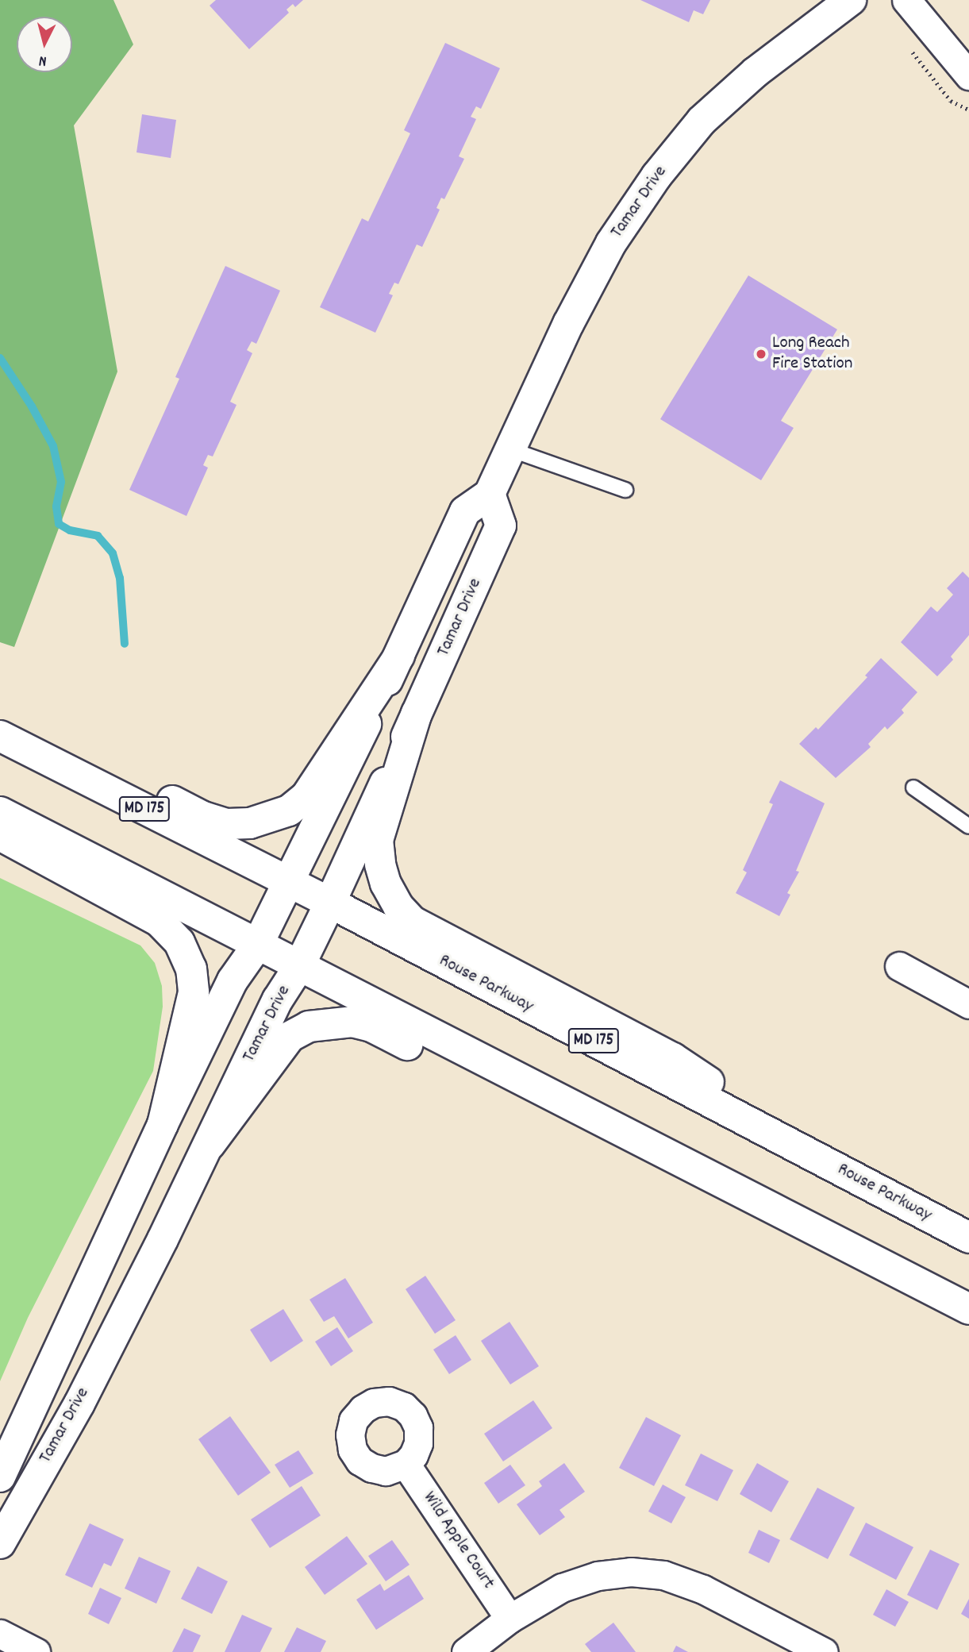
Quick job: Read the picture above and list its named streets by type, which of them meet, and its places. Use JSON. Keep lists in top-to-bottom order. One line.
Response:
{"streets":{"main road":["Tamar Drive","MD 175","Rouse Parkway"],"street":["Wild Apple Court"]},"crossings":[["Tamar Drive","Rouse Parkway"]],"places":["Long Reach Fire Station"],"north":"bottom"}
